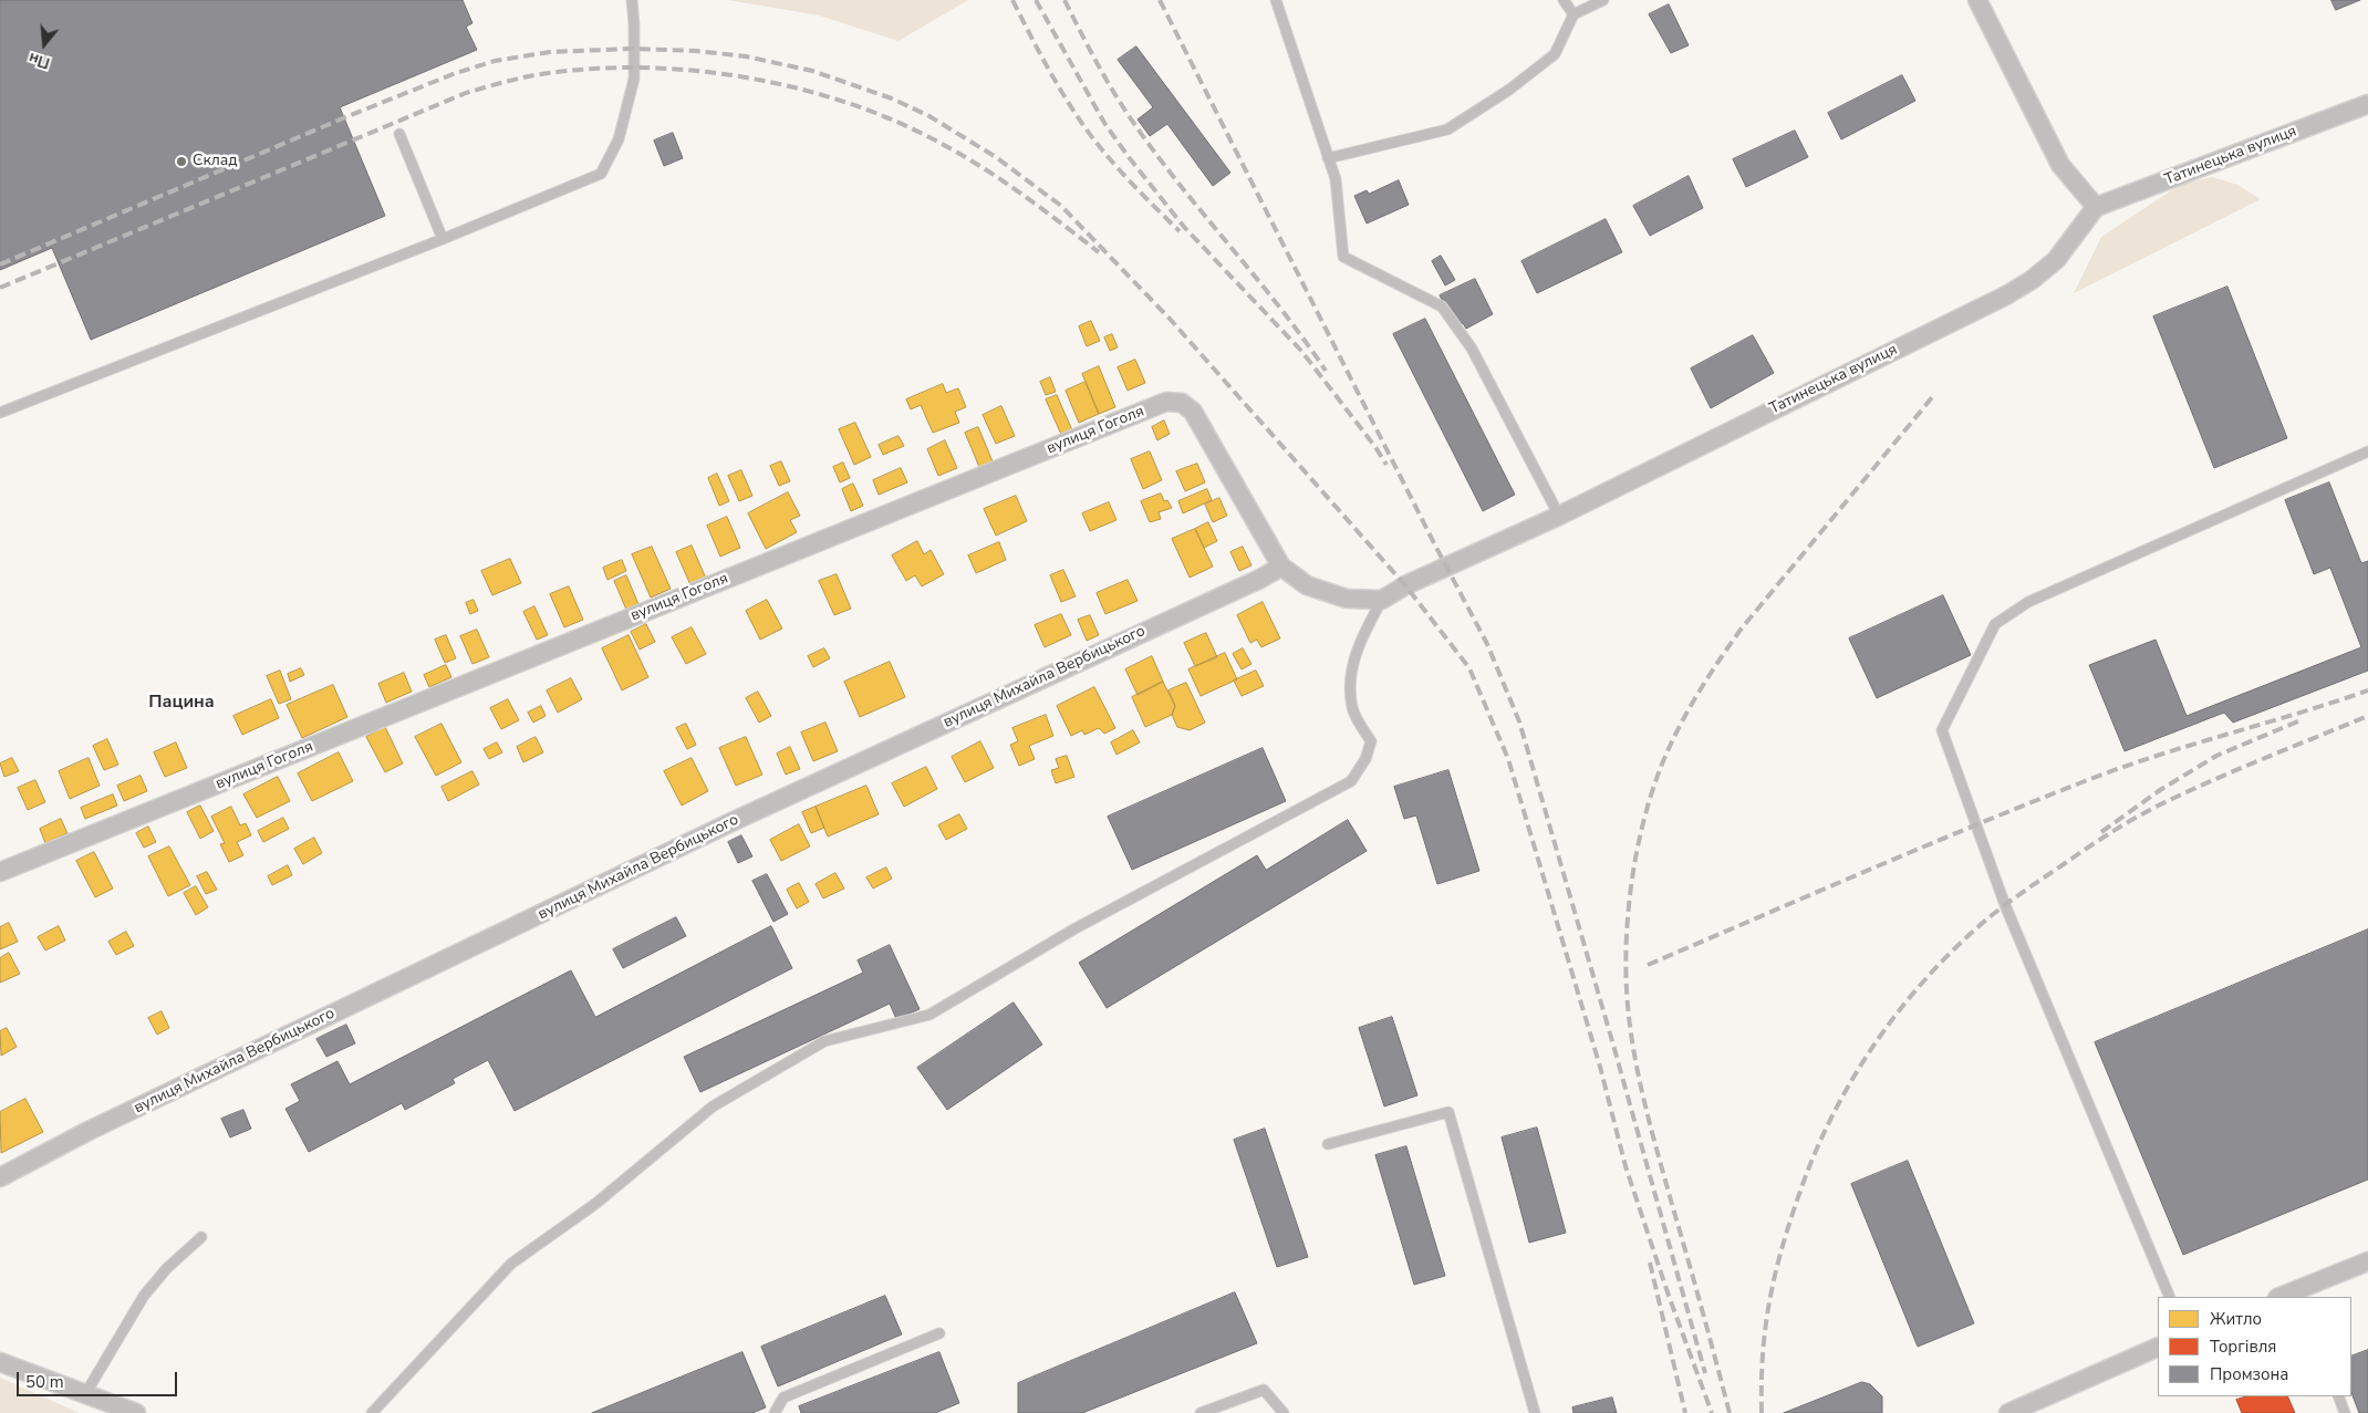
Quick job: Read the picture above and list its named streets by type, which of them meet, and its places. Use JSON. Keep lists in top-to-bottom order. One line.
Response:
{"streets":{"street":["Татинецька вулиця","вулиця Гоголя","вулиця Михайла Вербицького"]},"crossings":[["вулиця Гоголя","вулиця Михайла Вербицького"]],"districts":["Пацина"],"places":["Склад"],"legend":["Житло","Торгівля","Промзона"],"scale_bar":"50 m","north":"bottom"}
